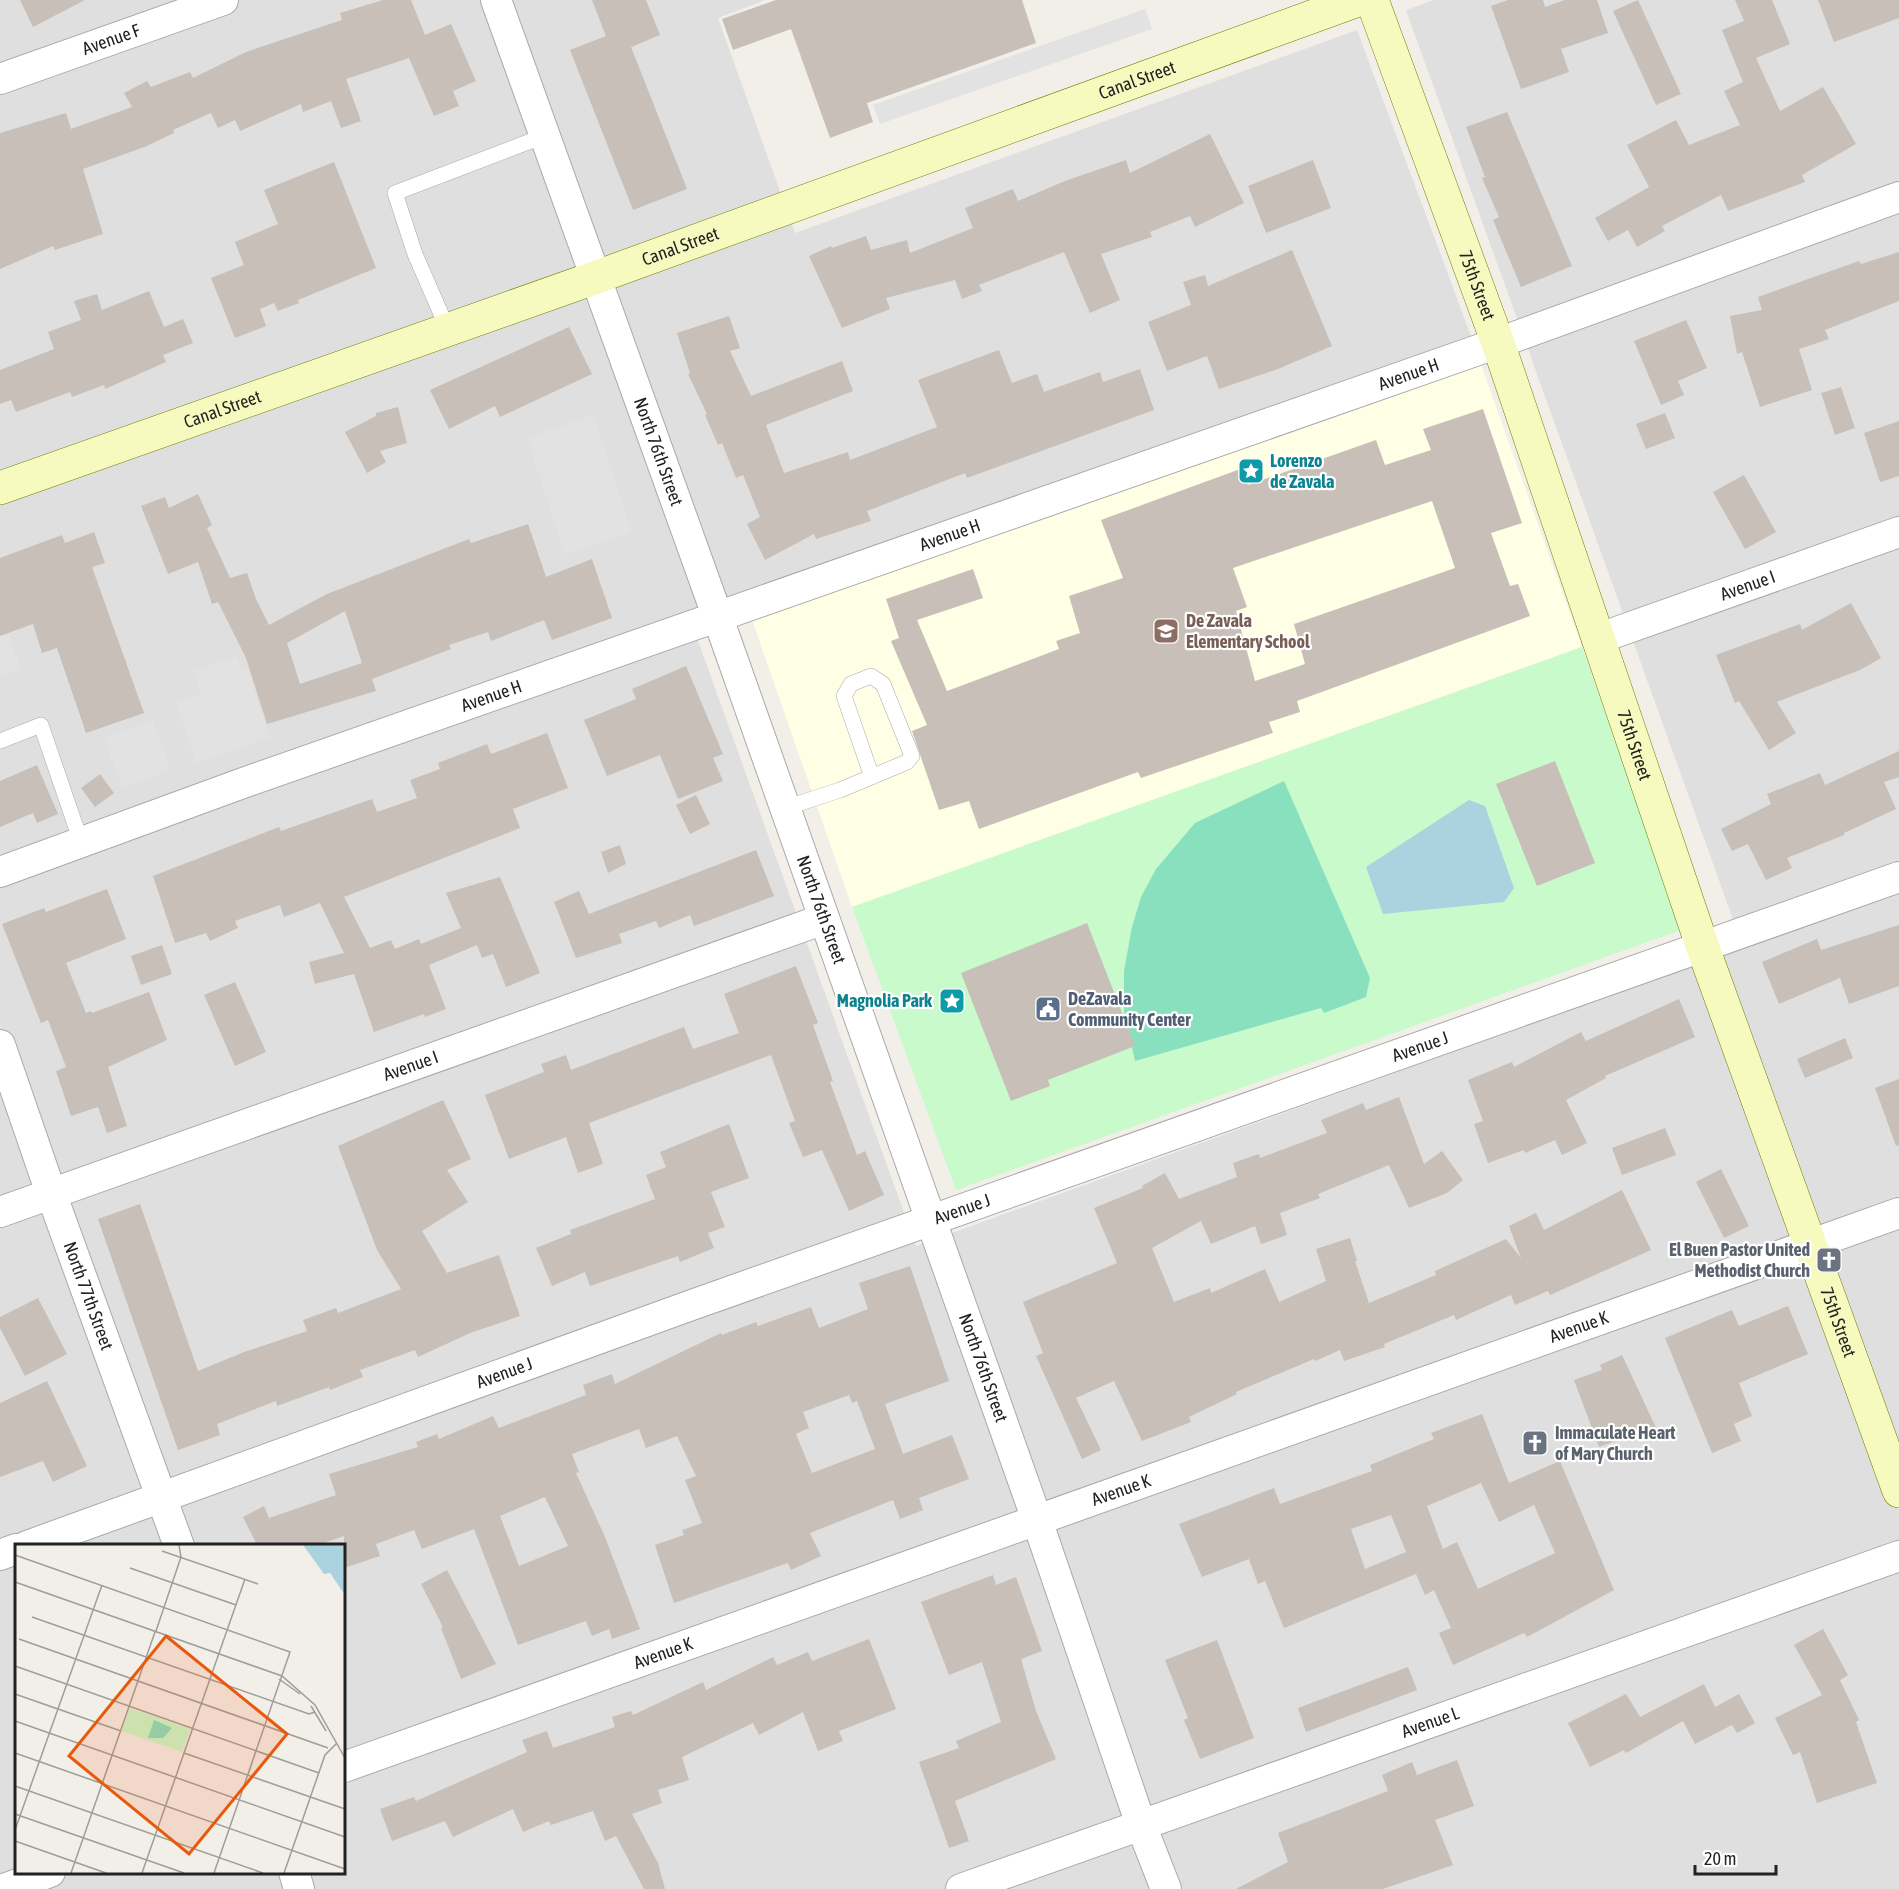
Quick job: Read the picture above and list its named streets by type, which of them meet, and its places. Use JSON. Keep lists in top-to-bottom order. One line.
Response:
{"streets":{"main road":["Canal Street","75th Street"],"street":["Avenue F","Avenue H","North 76th Street","Avenue I","Avenue J","North 77th Street","Avenue K","Avenue L"]},"crossings":[["Canal Street","North 76th Street"],["75th Street","Avenue H"],["75th Street","Avenue I"],["75th Street","Avenue J"],["75th Street","Avenue K"],["Avenue H","North 76th Street"],["North 76th Street","Avenue I"],["North 76th Street","Avenue J"],["North 76th Street","Avenue K"],["North 76th Street","Avenue L"],["Avenue I","North 77th Street"],["Avenue J","North 77th Street"]],"places":{"place":["Lorenzo de Zavala","Magnolia Park"],"school or university":["De Zavala Elementary School"],"public building":["DeZavala Community Center"],"church":["El Buen Pastor United Methodist Church","Immaculate Heart of Mary Church"]},"scale_bar":"20 m"}
